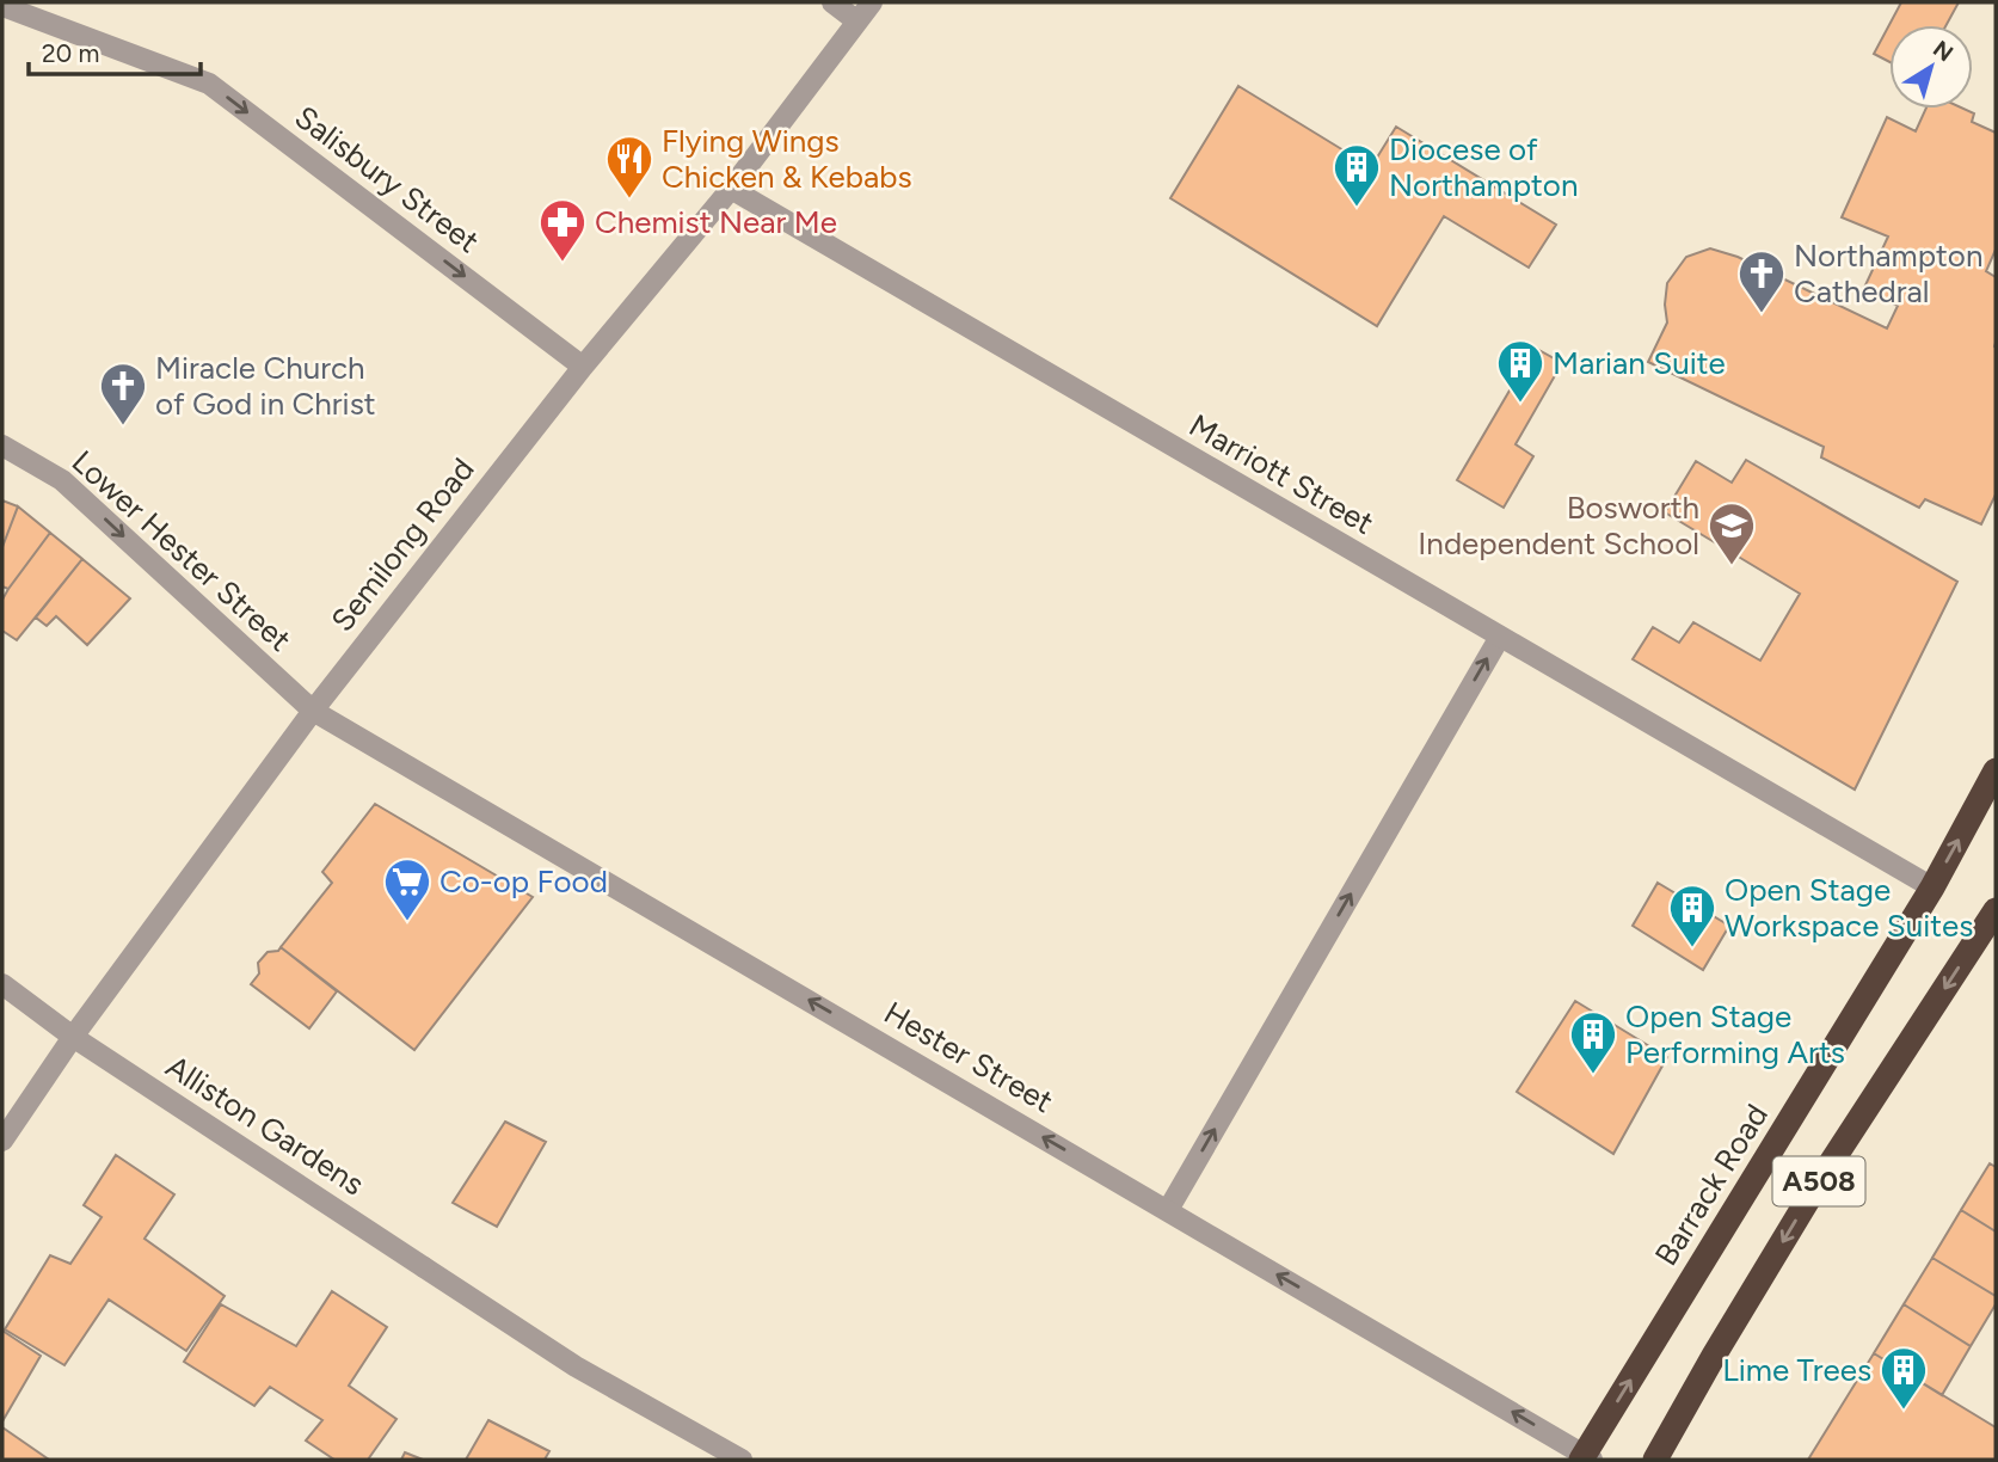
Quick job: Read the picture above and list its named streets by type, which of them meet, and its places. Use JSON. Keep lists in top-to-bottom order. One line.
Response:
{"streets":{"highway":["A508","Barrack Road"],"street":["Salisbury Street","Marriott Street","Semilong Road","Lower Hester Street","Hester Street","Alliston Gardens"]},"crossings":[["Salisbury Street","Semilong Road"],["Marriott Street","Semilong Road"],["Marriott Street","Barrack Road"],["Semilong Road","Lower Hester Street"],["Semilong Road","Hester Street"],["Semilong Road","Alliston Gardens"],["Lower Hester Street","Hester Street"],["Hester Street","Barrack Road"]],"one_way":["Salisbury Street","Lower Hester Street","Hester Street"],"places":{"restaurant":["Flying Wings Chicken & Kebabs"],"building":["Diocese of Northampton","Marian Suite","Open Stage Workspace Suites","Open Stage Performing Arts","Lime Trees"],"pharmacy":["Chemist Near Me"],"church":["Northampton Cathedral","Miracle Church of God in Christ"],"school or university":["Bosworth Independent School"],"supermarket":["Co-op Food"]},"scale_bar":"20 m","north":"top right"}
